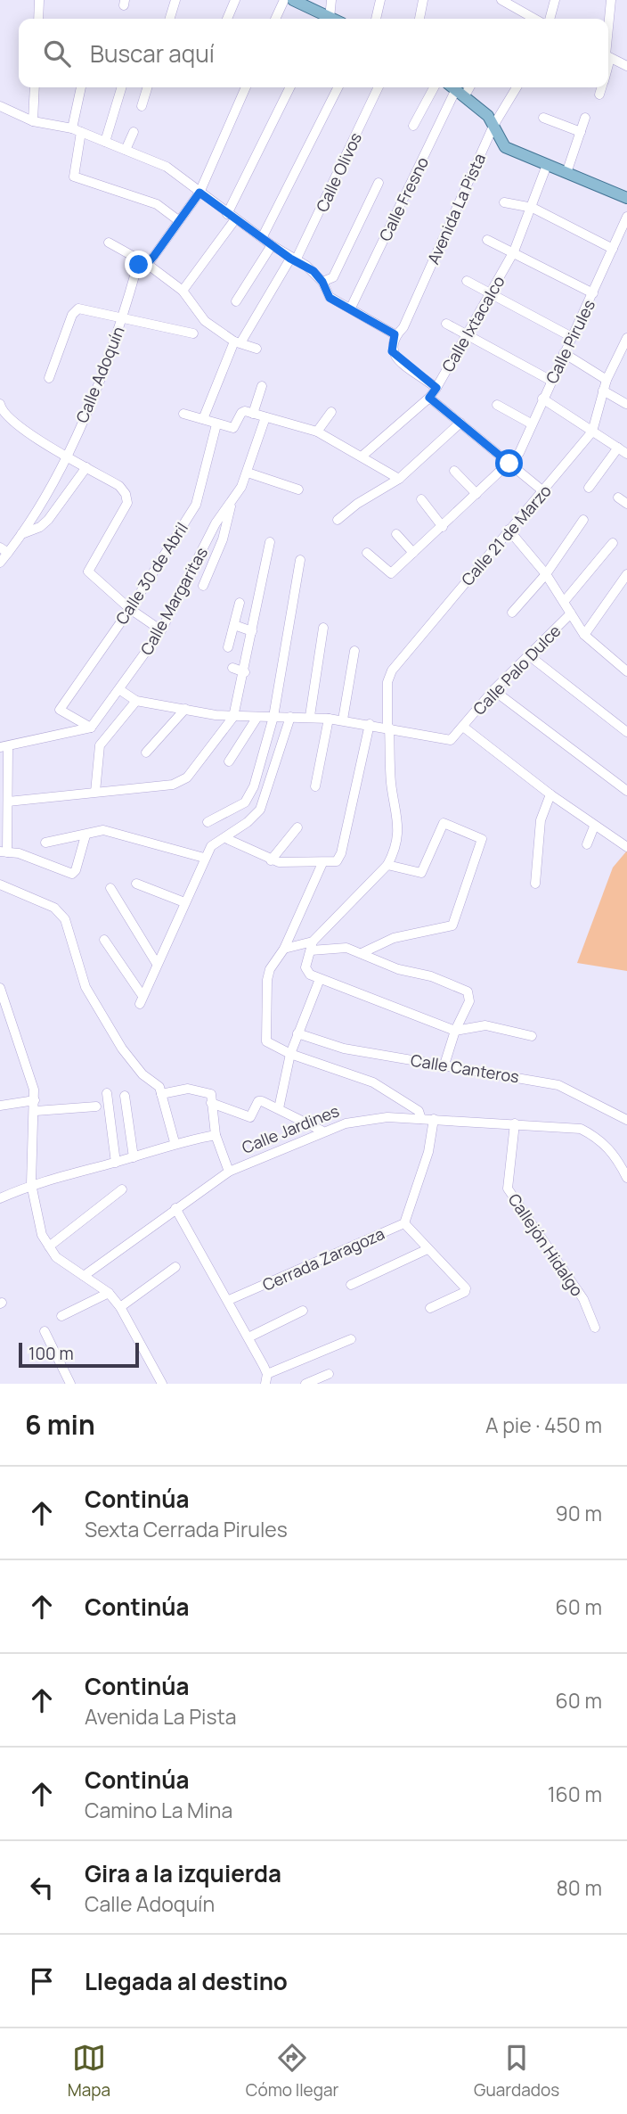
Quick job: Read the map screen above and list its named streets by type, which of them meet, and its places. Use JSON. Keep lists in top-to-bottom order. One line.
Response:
{"streets":{"street":["Calle Olivos","Calle Fresno","Avenida La Pista","Calle Ixtacalco","Calle Pirules","Calle Adoquín","Calle 21 de Marzo","Calle 30 de Abril","Calle Margaritas","Calle Palo Dulce","Calle Canteros","Calle Jardines","Callejón Hidalgo","Cerrada Zaragoza"]},"crossings":[["Avenida La Pista","Calle Ixtacalco"],["Calle 30 de Abril","Calle Margaritas"],["Calle Jardines","Callejón Hidalgo"],["Calle Jardines","Cerrada Zaragoza"]],"scale_bar":"100 m","page":{"search":"Buscar aquí","scale":"100 m","heading":["6 min","A pie · 450 m"],"list":[["Continúa","Sexta Cerrada Pirules","90 m"],["Continúa","60 m"],["Continúa","Avenida La Pista","60 m"],["Continúa","Camino La Mina","160 m"],["Gira a la izquierda","Calle Adoquín","80 m"],"Llegada al destino"],"nav":["Mapa","Cómo llegar","Guardados"]}}
